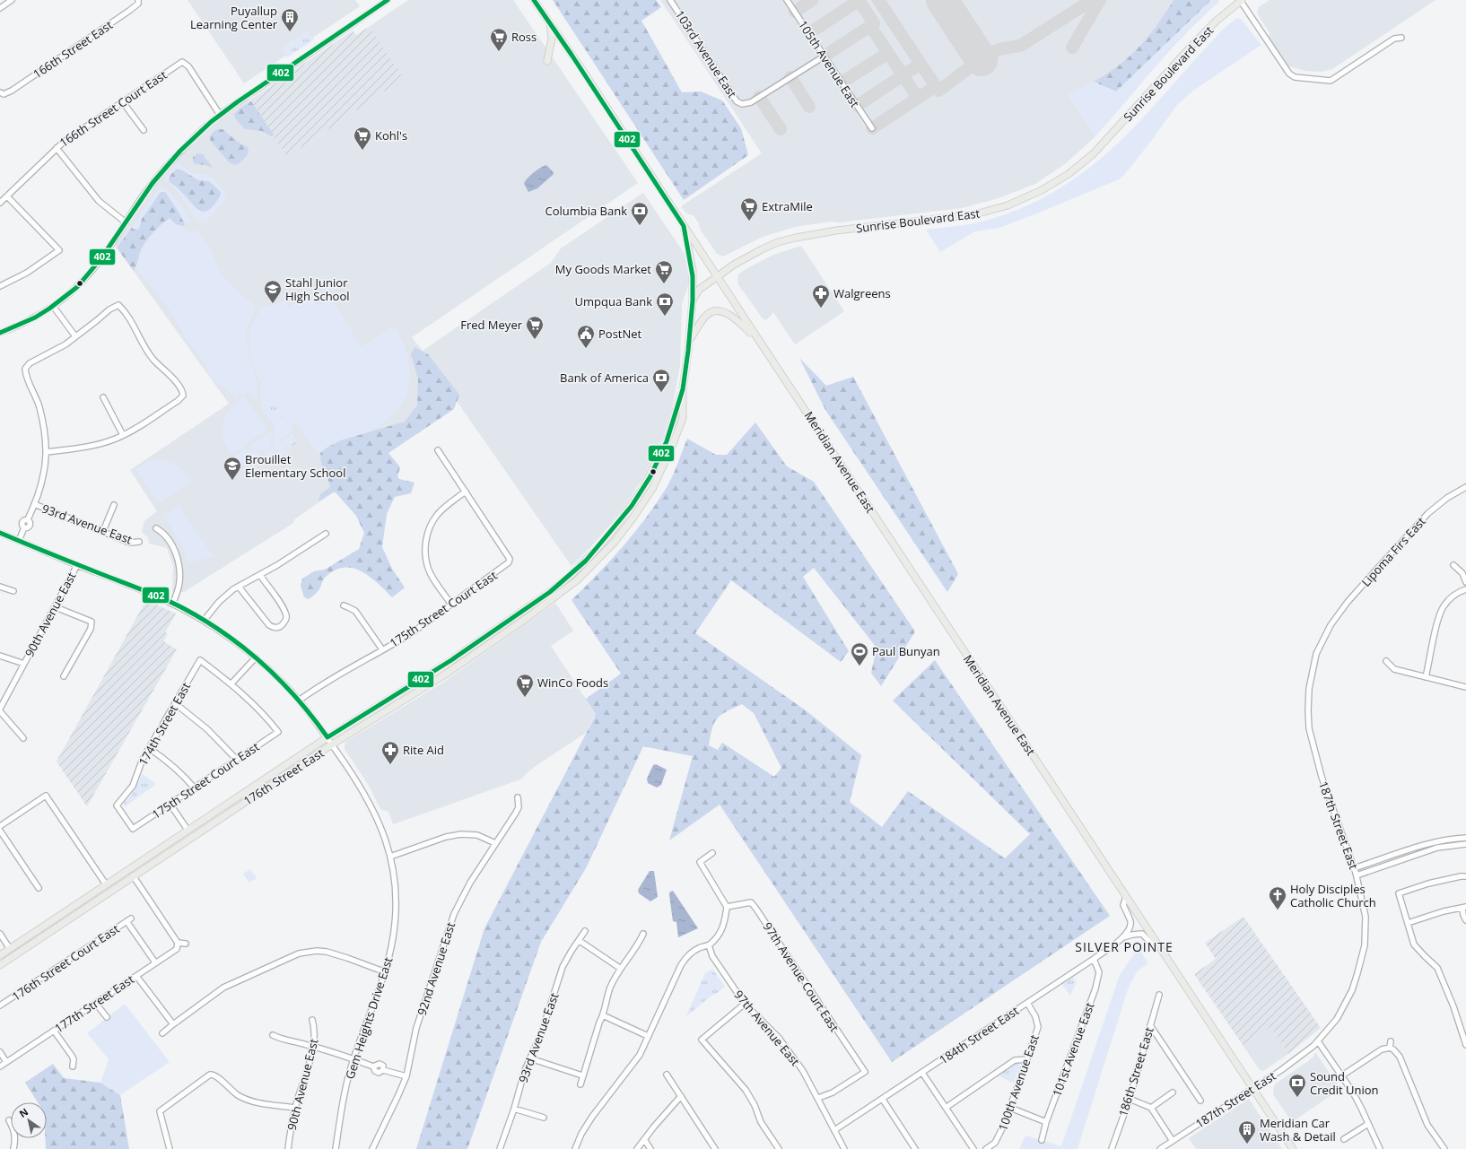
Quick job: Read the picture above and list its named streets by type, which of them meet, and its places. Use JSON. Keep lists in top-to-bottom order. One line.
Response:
{"streets":{"main road":["Sunrise Boulevard East","Meridian Avenue East","176th Street East"],"street":["166th Street East","103rd Avenue East","105th Avenue East","166th Street Court East","93rd Avenue East","Lipoma Firs East","175th Street Court East","90th Avenue East","174th Street East","187th Street East","176th Street Court East","92nd Avenue East","97th Avenue Court East","177th Street East","Gem Heights Drive East","97th Avenue East","184th Street East","101st Avenue East","186th Street East","100th Avenue East"]},"crossings":[["103rd Avenue East","105th Avenue East"],["Sunrise Boulevard East","Meridian Avenue East"],["Meridian Avenue East","176th Street East"],["Meridian Avenue East","187th Street East"],["Meridian Avenue East","184th Street East"],["Lipoma Firs East","187th Street East"],["175th Street Court East","174th Street East"],["175th Street Court East","Gem Heights Drive East"],["90th Avenue East","Gem Heights Drive East"],["176th Street East","Gem Heights Drive East"],["176th Street Court East","177th Street East"],["97th Avenue Court East","97th Avenue East"],["97th Avenue East","184th Street East"],["184th Street East","101st Avenue East"],["184th Street East","100th Avenue East"]],"districts":["SILVER POINTE"],"places":{"building":["Puyallup Learning Center","Meridian Car Wash & Detail"],"supermarket":["Ross","Kohl's","ExtraMile","My Goods Market","Fred Meyer","WinCo Foods"],"bank":["Columbia Bank","Umpqua Bank","Bank of America","Sound Credit Union"],"school or university":["Stahl Junior High School","Brouillet Elementary School"],"pharmacy":["Walgreens","Rite Aid"],"public building":["PostNet"],"sports":["Paul Bunyan"],"church":["Holy Disciples Catholic Church"]},"lines":["transit line 402"],"north":"top left"}
